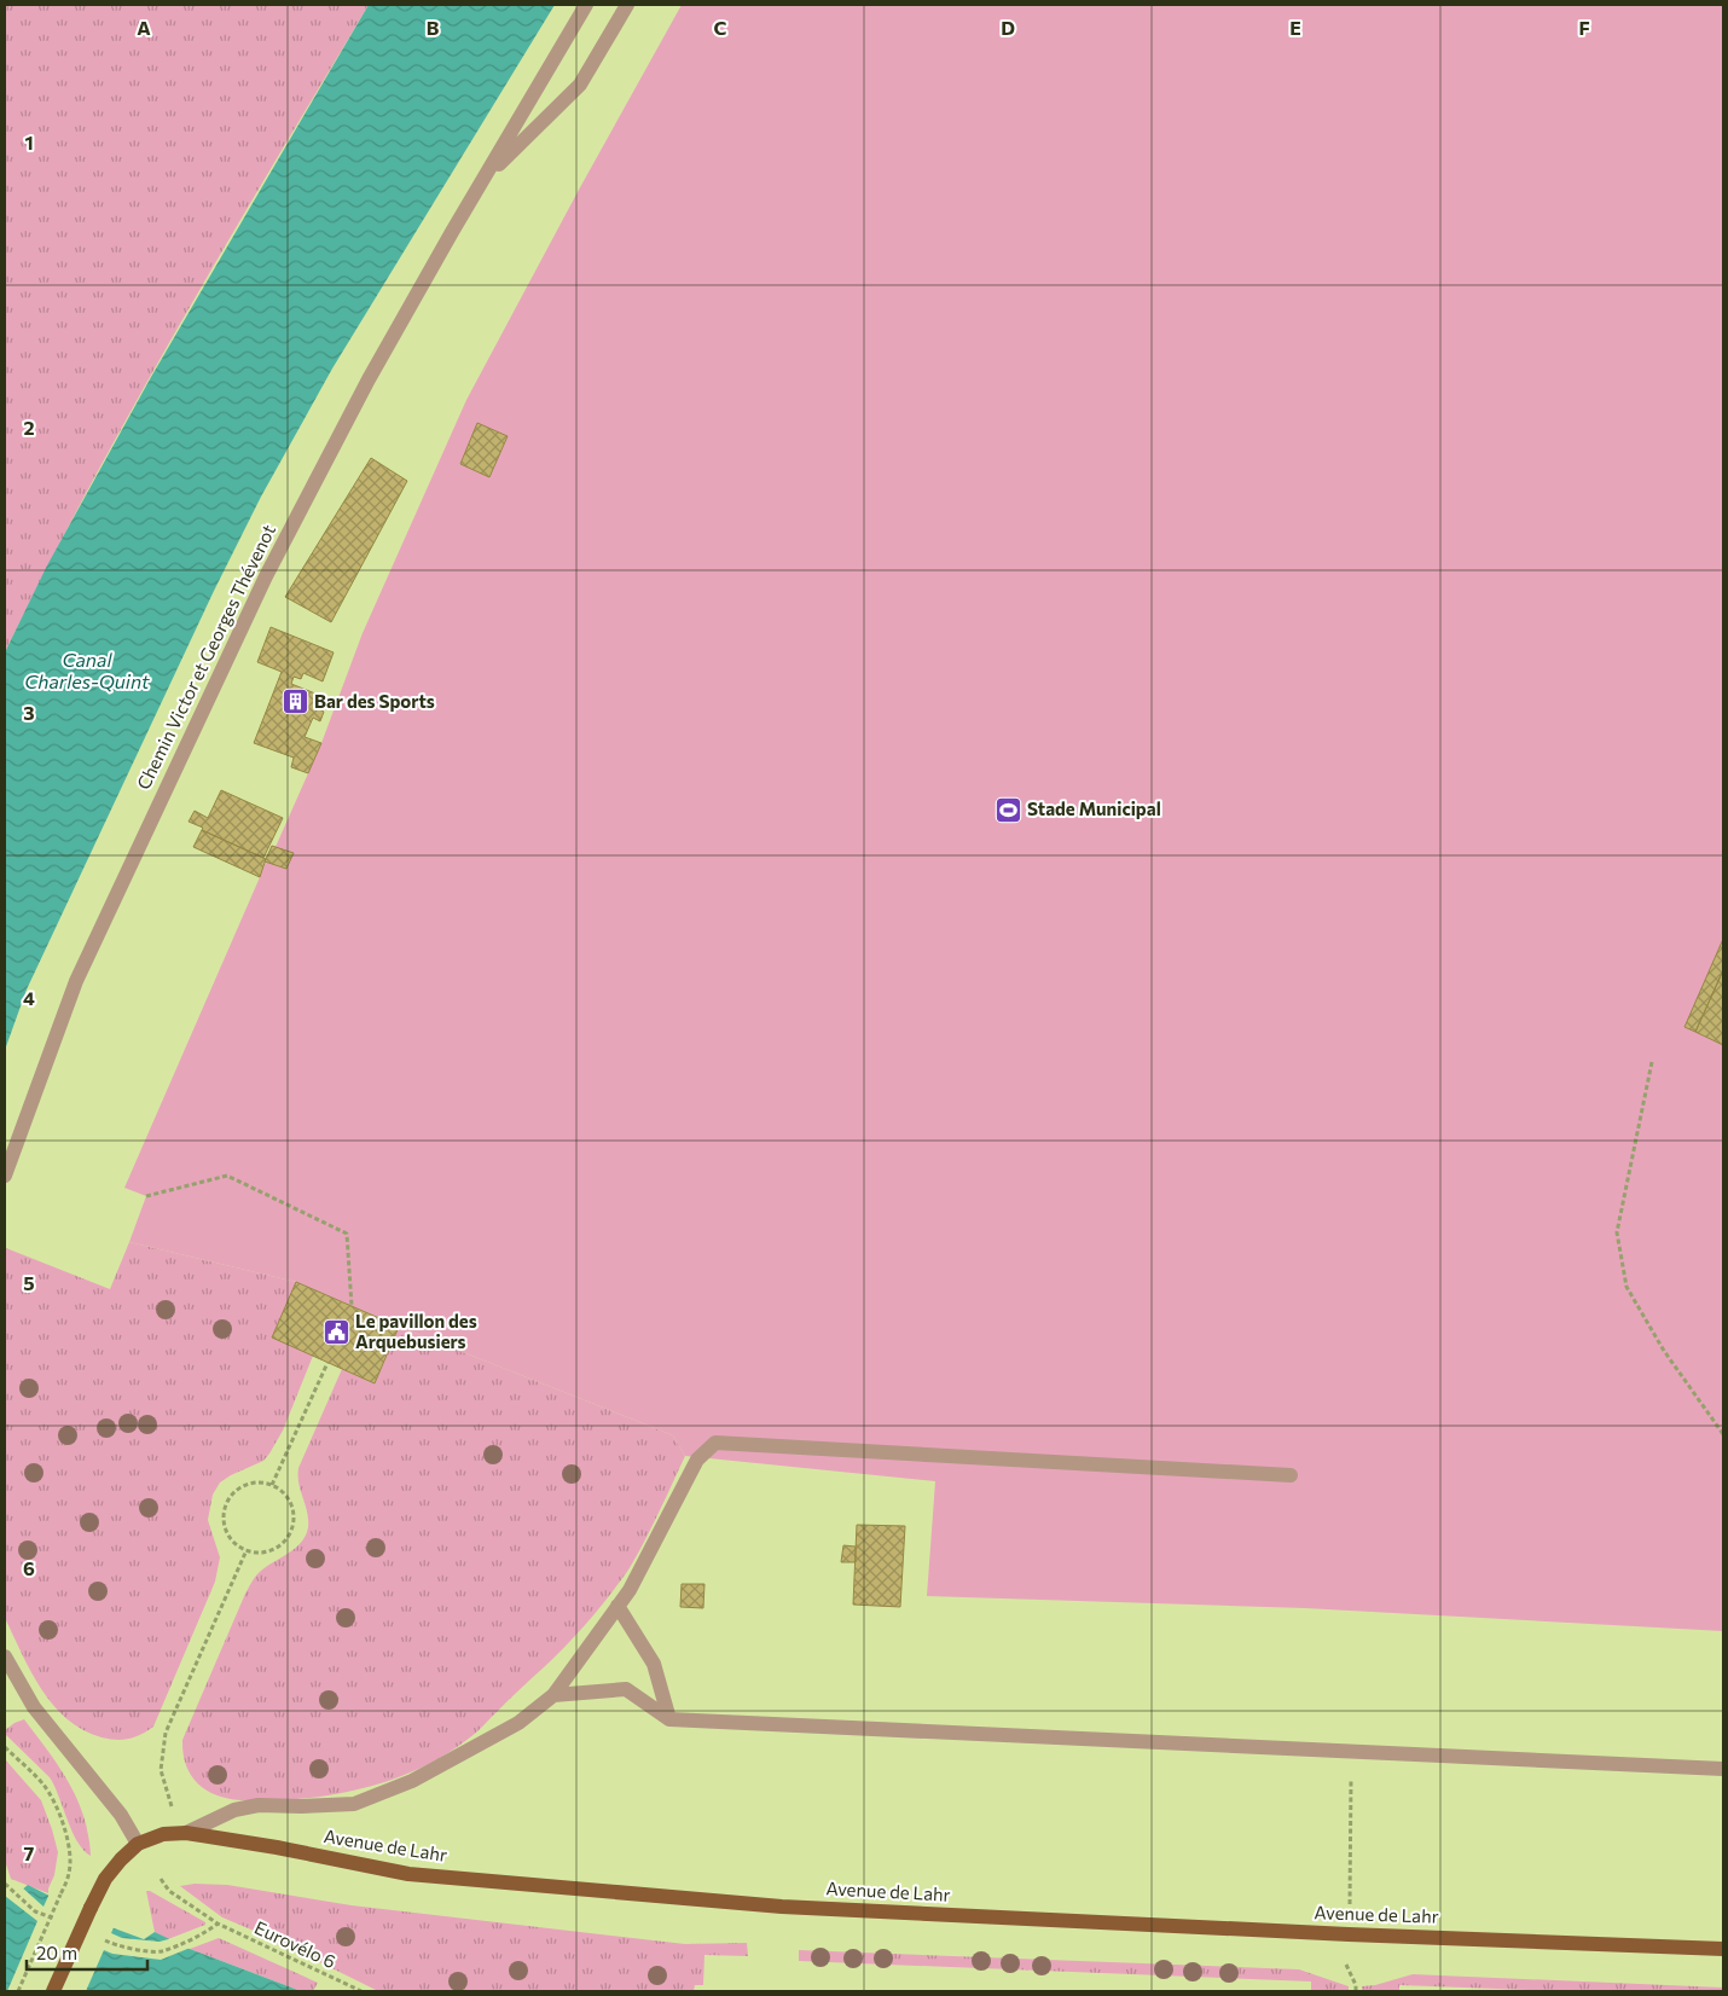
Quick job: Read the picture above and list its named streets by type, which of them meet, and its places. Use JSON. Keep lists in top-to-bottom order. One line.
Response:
{"streets":{"main road":["Avenue de Lahr"],"street":["Chemin Victor et Georges Thévenot"],"path":["Eurovélo 6"]},"water":["Canal Charles-Quint"],"places":{"building":["Bar des Sports"],"sports":["Stade Municipal"],"public building":["Le pavillon des Arquebusiers"]},"scale_bar":"20 m","grid":{"columns":["A","B","C","D","E","F"],"rows":["1","2","3","4","5","6","7"]}}
